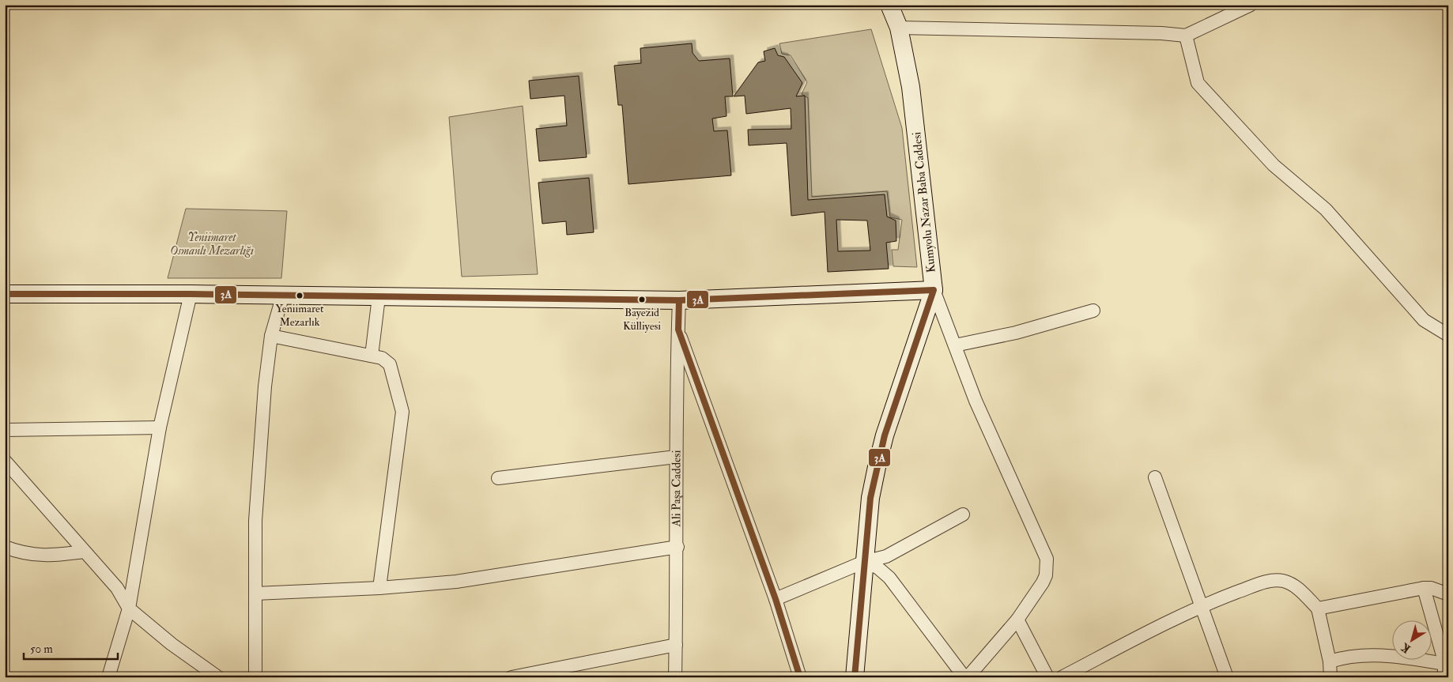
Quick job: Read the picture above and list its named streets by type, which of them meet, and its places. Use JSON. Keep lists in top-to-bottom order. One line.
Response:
{"streets":{"street":["Kumyolu Nazar Baba Caddesi","Ali Paşa Caddesi"]},"parks":["Yeniimaret Osmanlı Mezarlığı"],"places":["Yeniimaret Mezarlık","Bayezid Külliyesi"],"lines":["transit line 3A"],"scale_bar":"50 m","north":"bottom left"}
